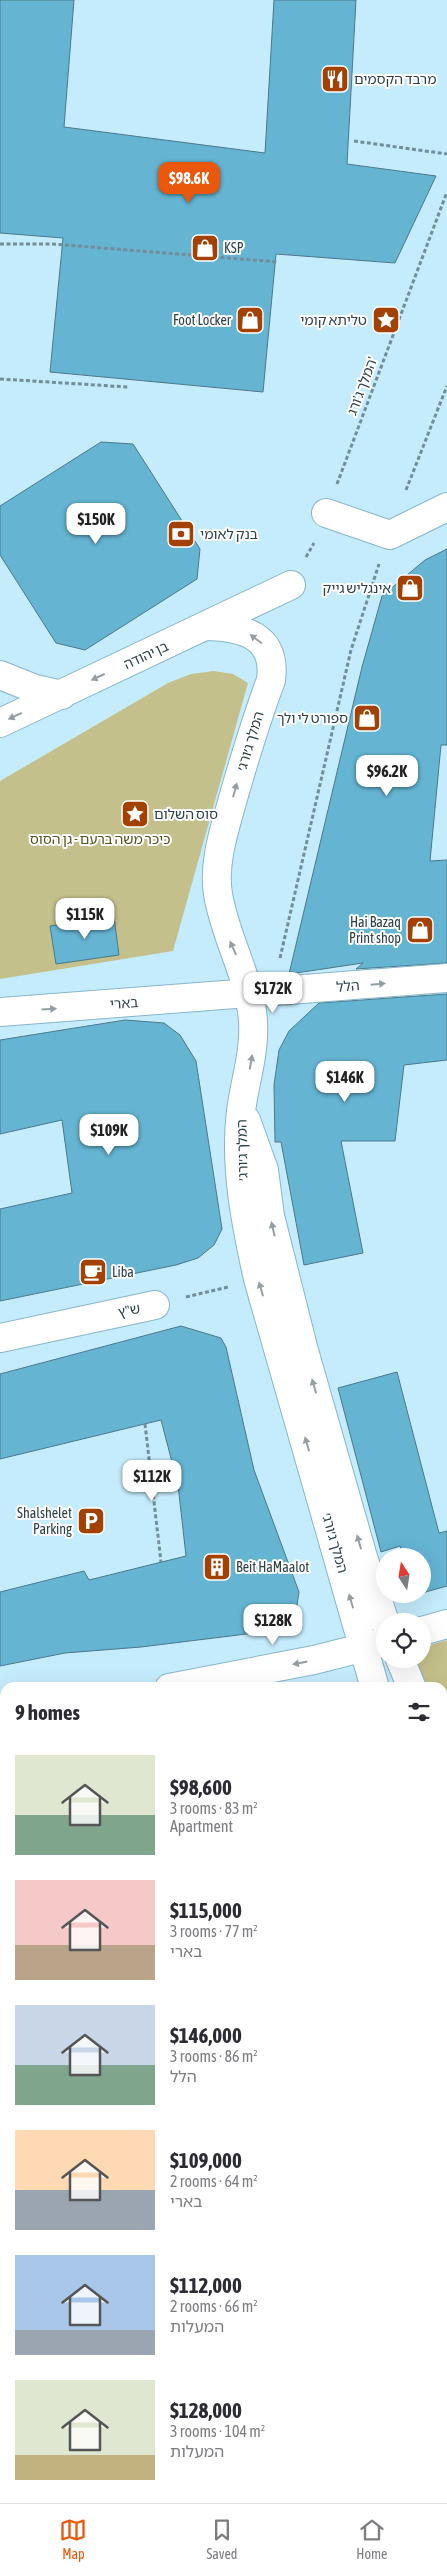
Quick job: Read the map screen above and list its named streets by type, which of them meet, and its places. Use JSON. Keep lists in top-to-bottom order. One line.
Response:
{"streets":{"street":["בן יהודה","המלך ג׳ורג׳","הלל","בארי","ש\"ץ"],"path":["המלך ג'ורג'"]},"crossings":[["המלך ג'ורג'","בן יהודה"],["בן יהודה","המלך ג׳ורג׳"],["המלך ג׳ורג׳","הלל"],["המלך ג׳ורג׳","בארי"],["המלך ג׳ורג׳","ש\"ץ"],["הלל","בארי"]],"one_way":["בן יהודה","הלל","בארי"],"parks":["כיכר משה ברעם - גן הסוס"],"places":{"restaurant":["מרבד הקסמים"],"shop":["KSP","Foot Locker","אינגליש גייק","ספורט לי ולך","Hai Bazaq Print shop"],"place":["טליתא קומי","סוס השלום"],"bank":["בנק לאומי"],"cafe":["Liba"],"parking":["Shalshelet Parking"],"building":["Beit HaMaalot"]},"north":"top","page":{"price":["$98.6K","$150K","$96.2K","$115K","$172K","$146K","$109K","$112K","$128K"],"heading":"9 homes","list":[{"name":"$98,600","note":"3 rooms · 83 m² · Apartment"},{"name":"$115,000","note":"3 rooms · 77 m² · בארי"},{"name":"$146,000","note":"3 rooms · 86 m² · הלל"},{"name":"$109,000","note":"2 rooms · 64 m² · בארי"},{"name":"$112,000","note":"2 rooms · 66 m² · המעלות"},{"name":"$128,000","note":"3 rooms · 104 m² · המעלות"}],"tabs":["Map","Saved","Home"]}}
